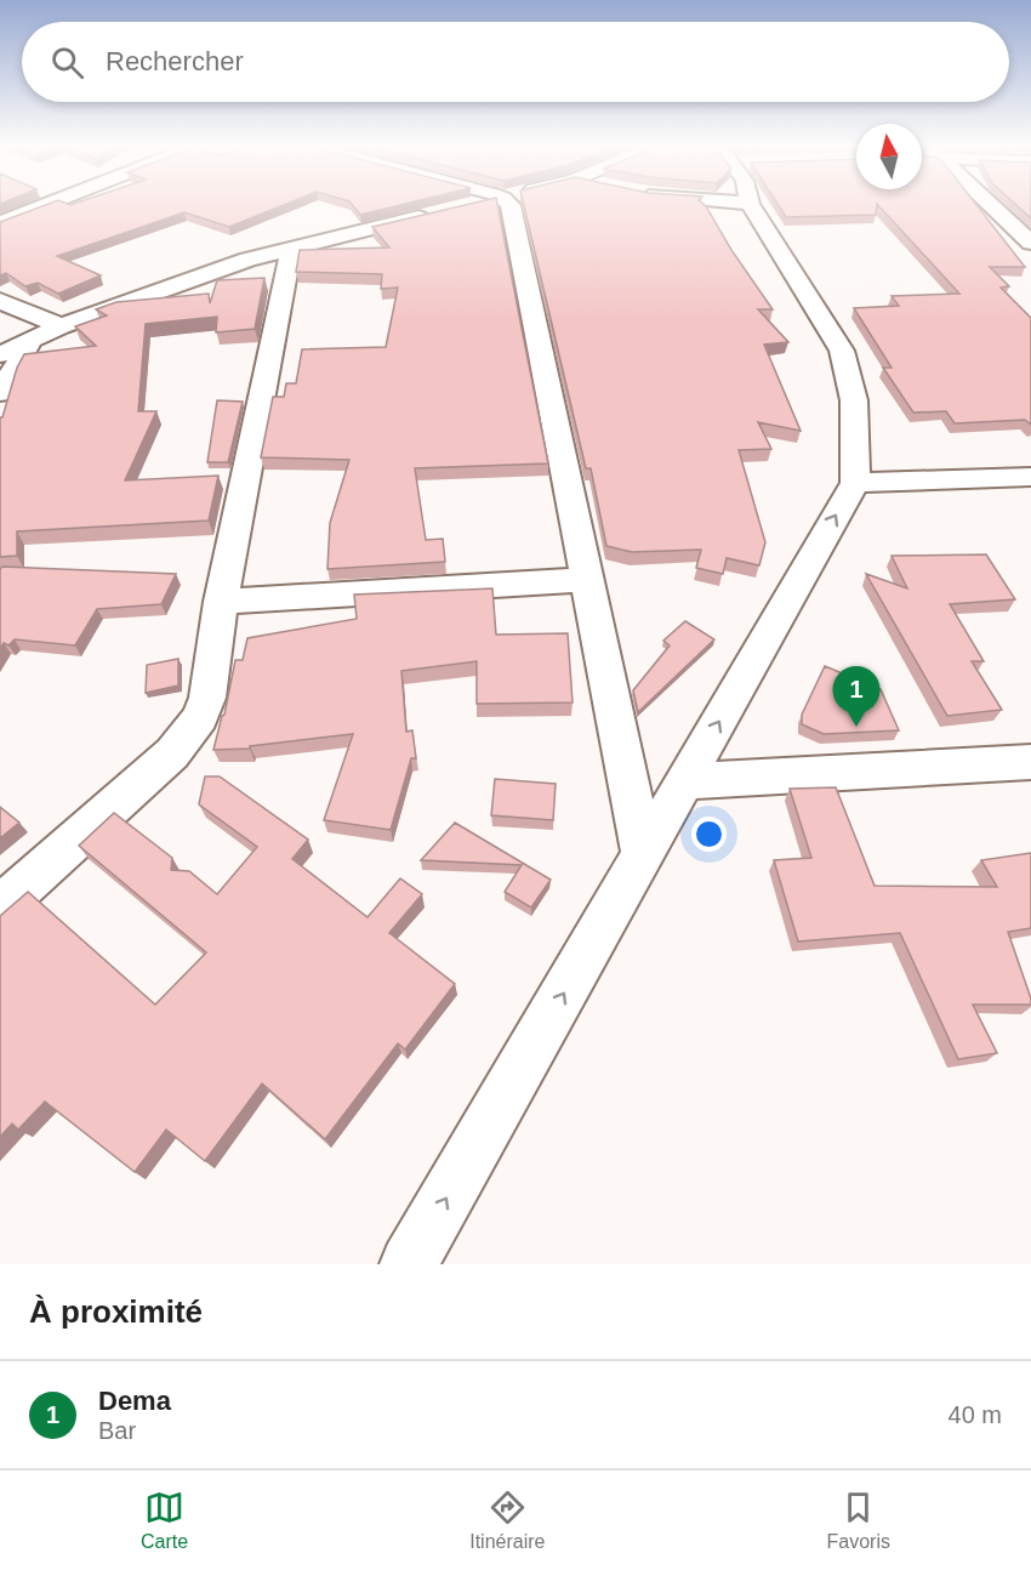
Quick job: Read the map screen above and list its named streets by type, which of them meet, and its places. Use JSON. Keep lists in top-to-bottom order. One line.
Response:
{"north":"top","page":{"search":"Rechercher","pins":"1","heading":"À proximité","list":[{"mark":"1","name":"Dema","note":"Bar","value":"40 m"}],"nav":["Carte","Itinéraire","Favoris"]}}
